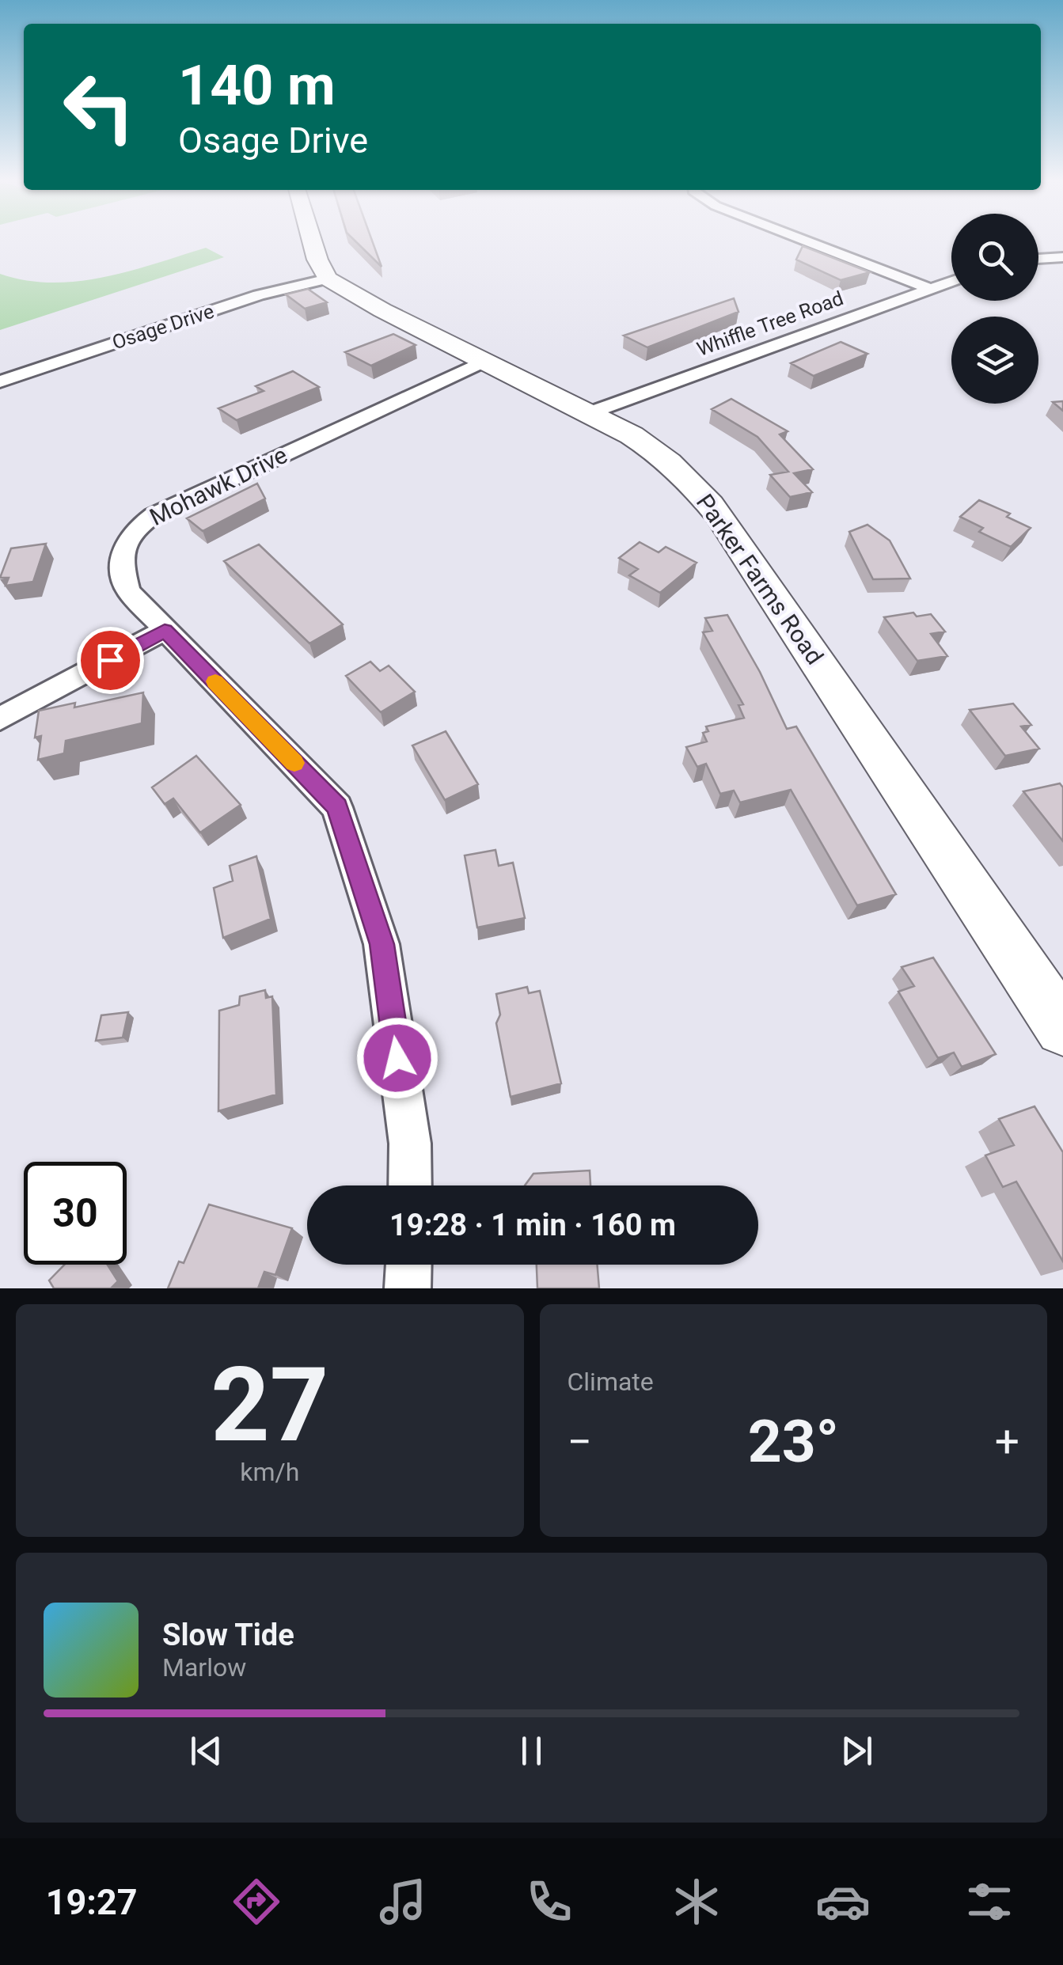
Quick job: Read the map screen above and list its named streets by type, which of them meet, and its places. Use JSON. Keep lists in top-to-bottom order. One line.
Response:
{"streets":{"street":["Whiffle Tree Road","Osage Drive","Mohawk Drive","Parker Farms Road"]},"crossings":[["Whiffle Tree Road","Parker Farms Road"],["Osage Drive","Parker Farms Road"],["Mohawk Drive","Parker Farms Road"]],"page":{"turn":["140 m","Osage Drive"],"limit":"30","trip":"19:28 · 1 min · 160 m","tile":[["27","km/h"],"Climate"],"heat":["−","23°","+"],"song":["Slow Tide","Marlow"],"tabs":"19:27"}}
